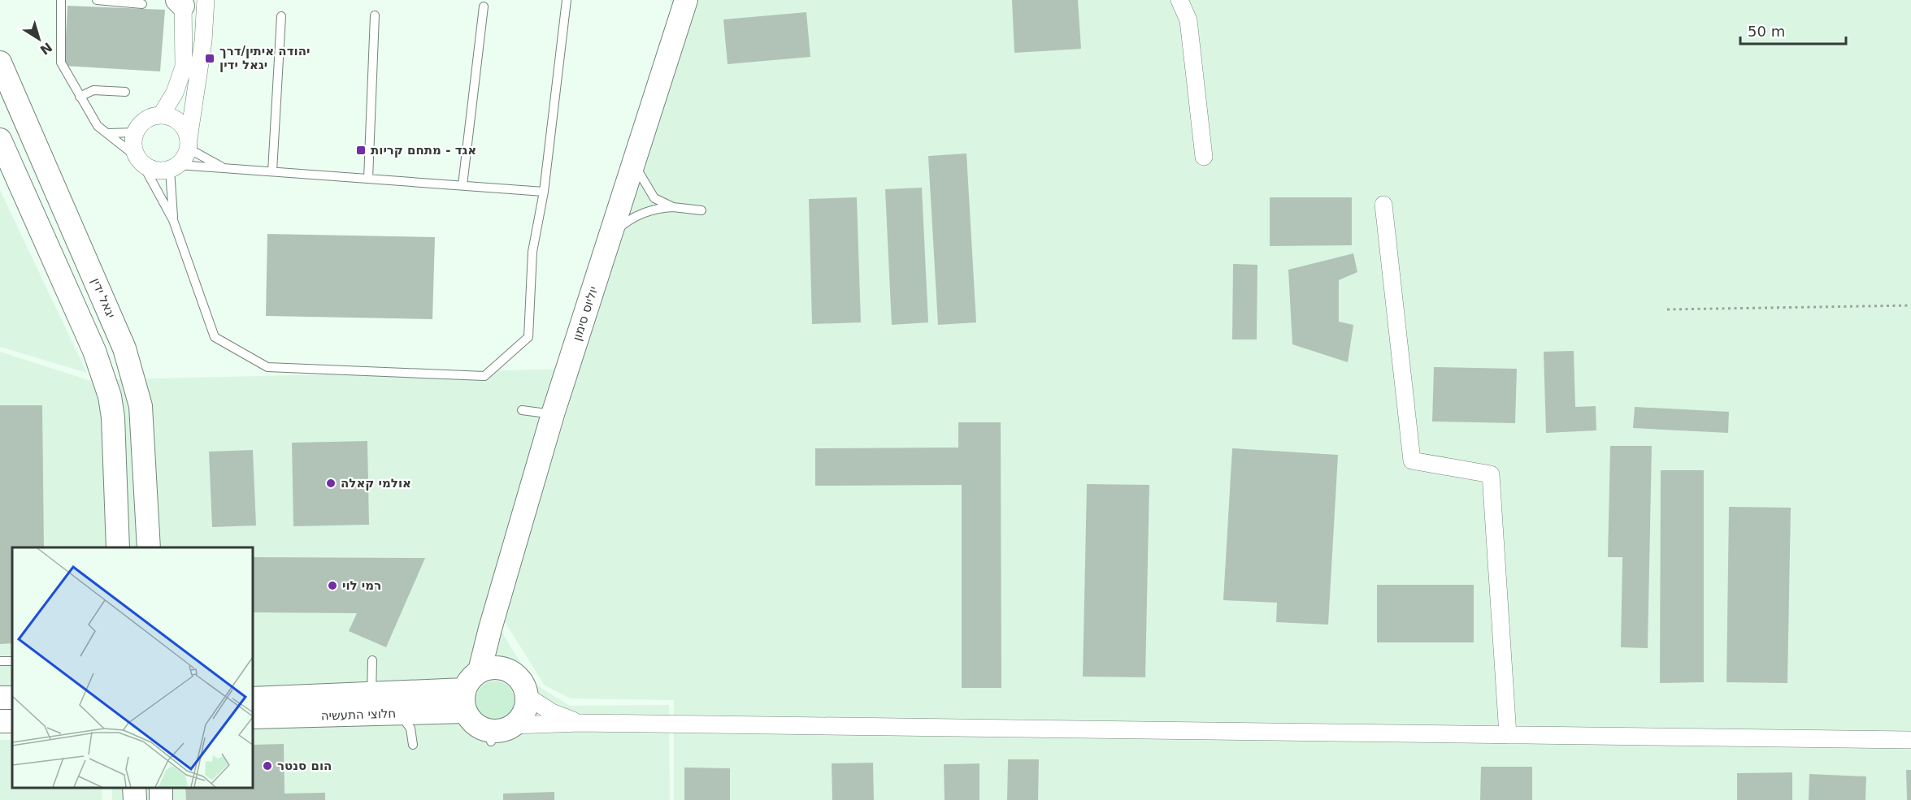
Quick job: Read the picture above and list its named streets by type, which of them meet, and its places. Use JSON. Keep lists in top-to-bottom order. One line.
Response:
{"streets":{"street":["יגאל ידין","יוליוס סימון","חלוצי התעשיה"]},"crossings":[["יוליוס סימון","חלוצי התעשיה"]],"places":{"transit":["יהודה איתין/דרך יגאל ידין","אגד - מתחם קריות"],"other":["אולמי קאלה","רמי לוי","הום סנטר"]},"scale_bar":"50 m","north":"bottom right"}
